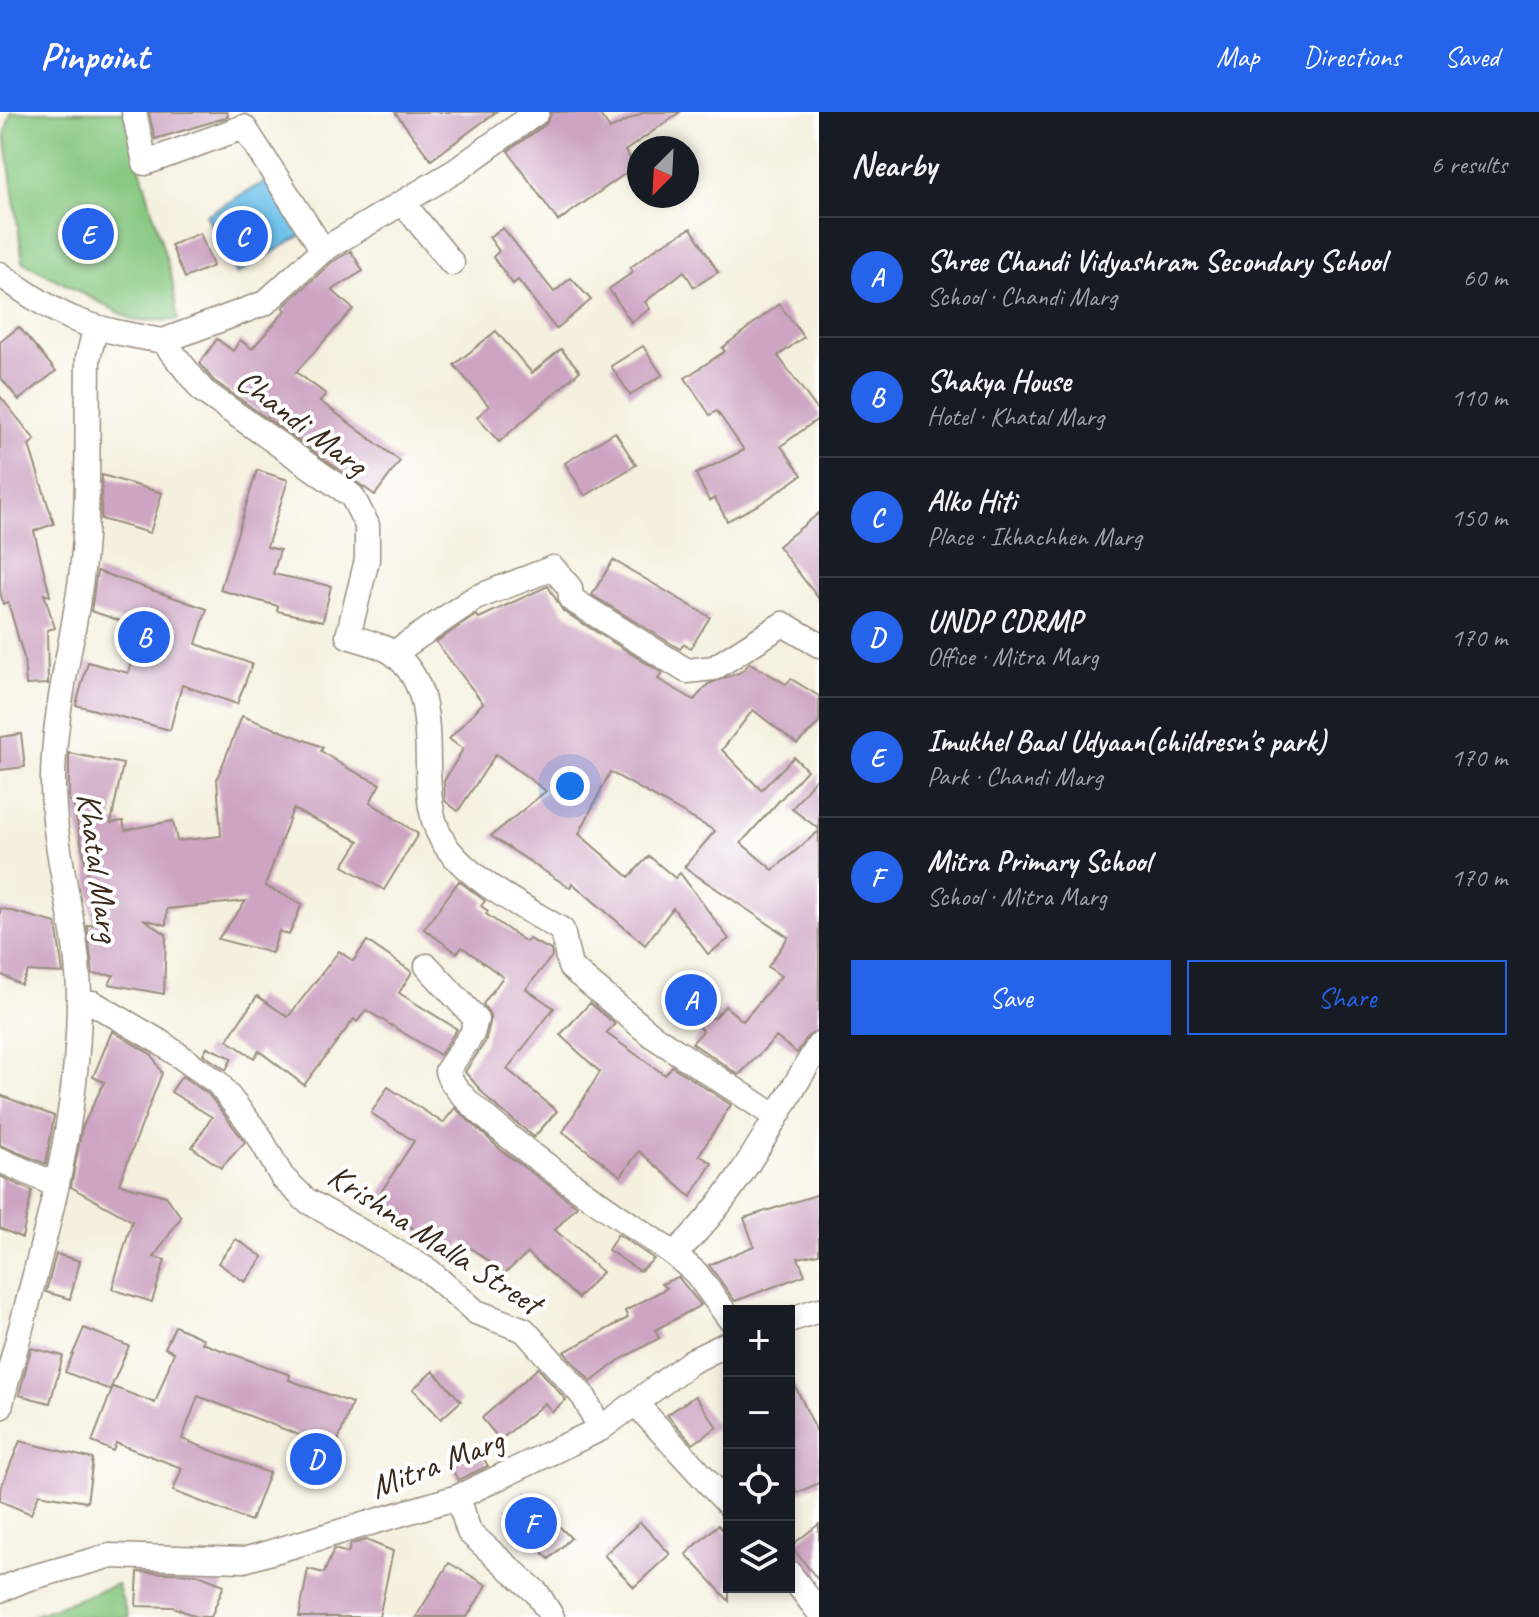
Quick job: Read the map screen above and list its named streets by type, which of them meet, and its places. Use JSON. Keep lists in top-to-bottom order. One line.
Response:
{"streets":{"street":["Chandi Marg","Khatal Marg","Krishna Malla Street","Mitra Marg"]},"crossings":[["Khatal Marg","Krishna Malla Street"],["Krishna Malla Street","Mitra Marg"]],"north":"bottom left","page":{"header":"Pinpoint","nav":["Map","Directions","Saved"],"heading":["Nearby","6 results"],"pins":["E","C","B","A","D","F"],"list":[{"mark":"A","name":"Shree Chandi Vidyashram Secondary School","note":"School · Chandi Marg","value":"60 m"},{"mark":"B","name":"Shakya House","note":"Hotel · Khatal Marg","value":"110 m"},{"mark":"C","name":"Alko Hiti","note":"Place · Ikhachhen Marg","value":"150 m"},{"mark":"D","name":"UNDP CDRMP","note":"Office · Mitra Marg","value":"170 m"},{"mark":"E","name":"Imukhel Baal Udyaan(childresn's park)","note":"Park · Chandi Marg","value":"170 m"},{"mark":"F","name":"Mitra Primary School","note":"School · Mitra Marg","value":"170 m"}],"buttons":["Save","Share"],"map_buttons":["+","−"]}}
